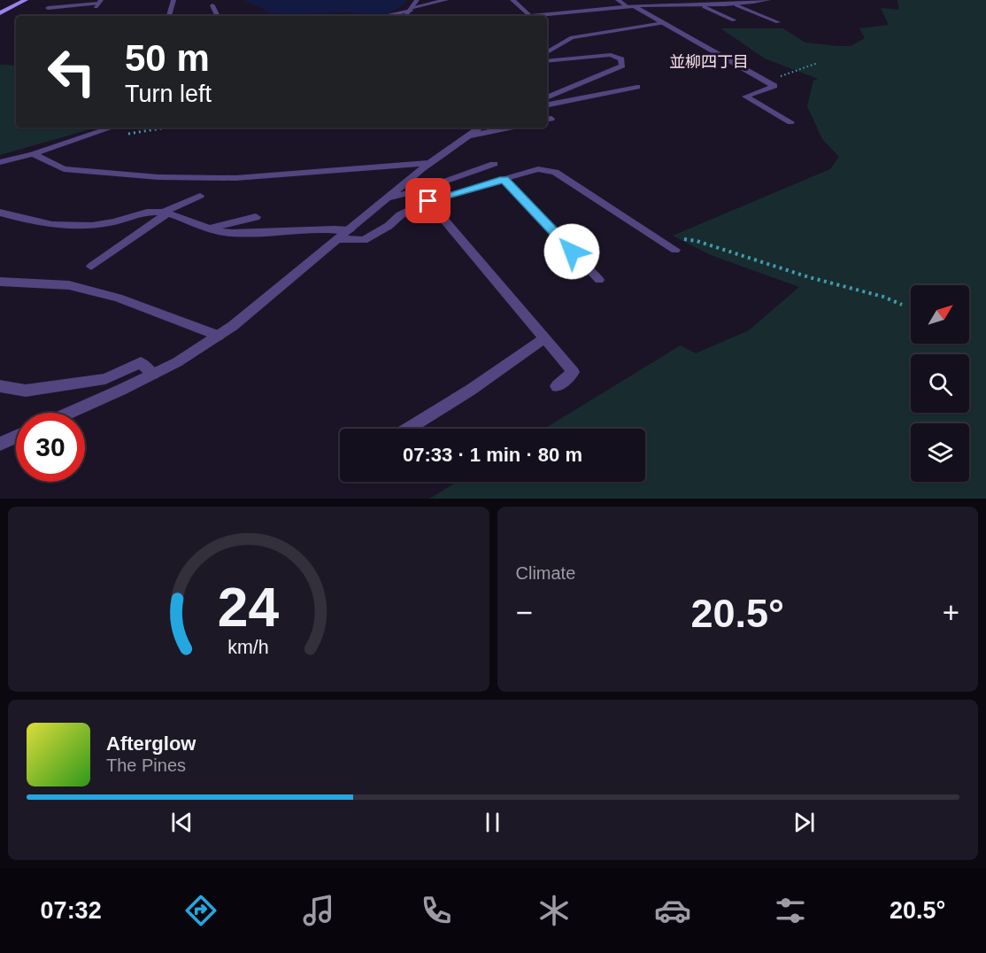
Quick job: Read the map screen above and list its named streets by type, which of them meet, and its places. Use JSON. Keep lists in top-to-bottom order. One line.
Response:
{"districts":["並柳四丁目"],"north":"top right","page":{"turn":["50 m","Turn left"],"limit":"30","trip":"07:33 · 1 min · 80 m","tile":"Climate","heat":["−","20.5°","+"],"song":["Afterglow","The Pines"],"tabs":["07:32","20.5°"],"gauge":["24","km/h"]}}
